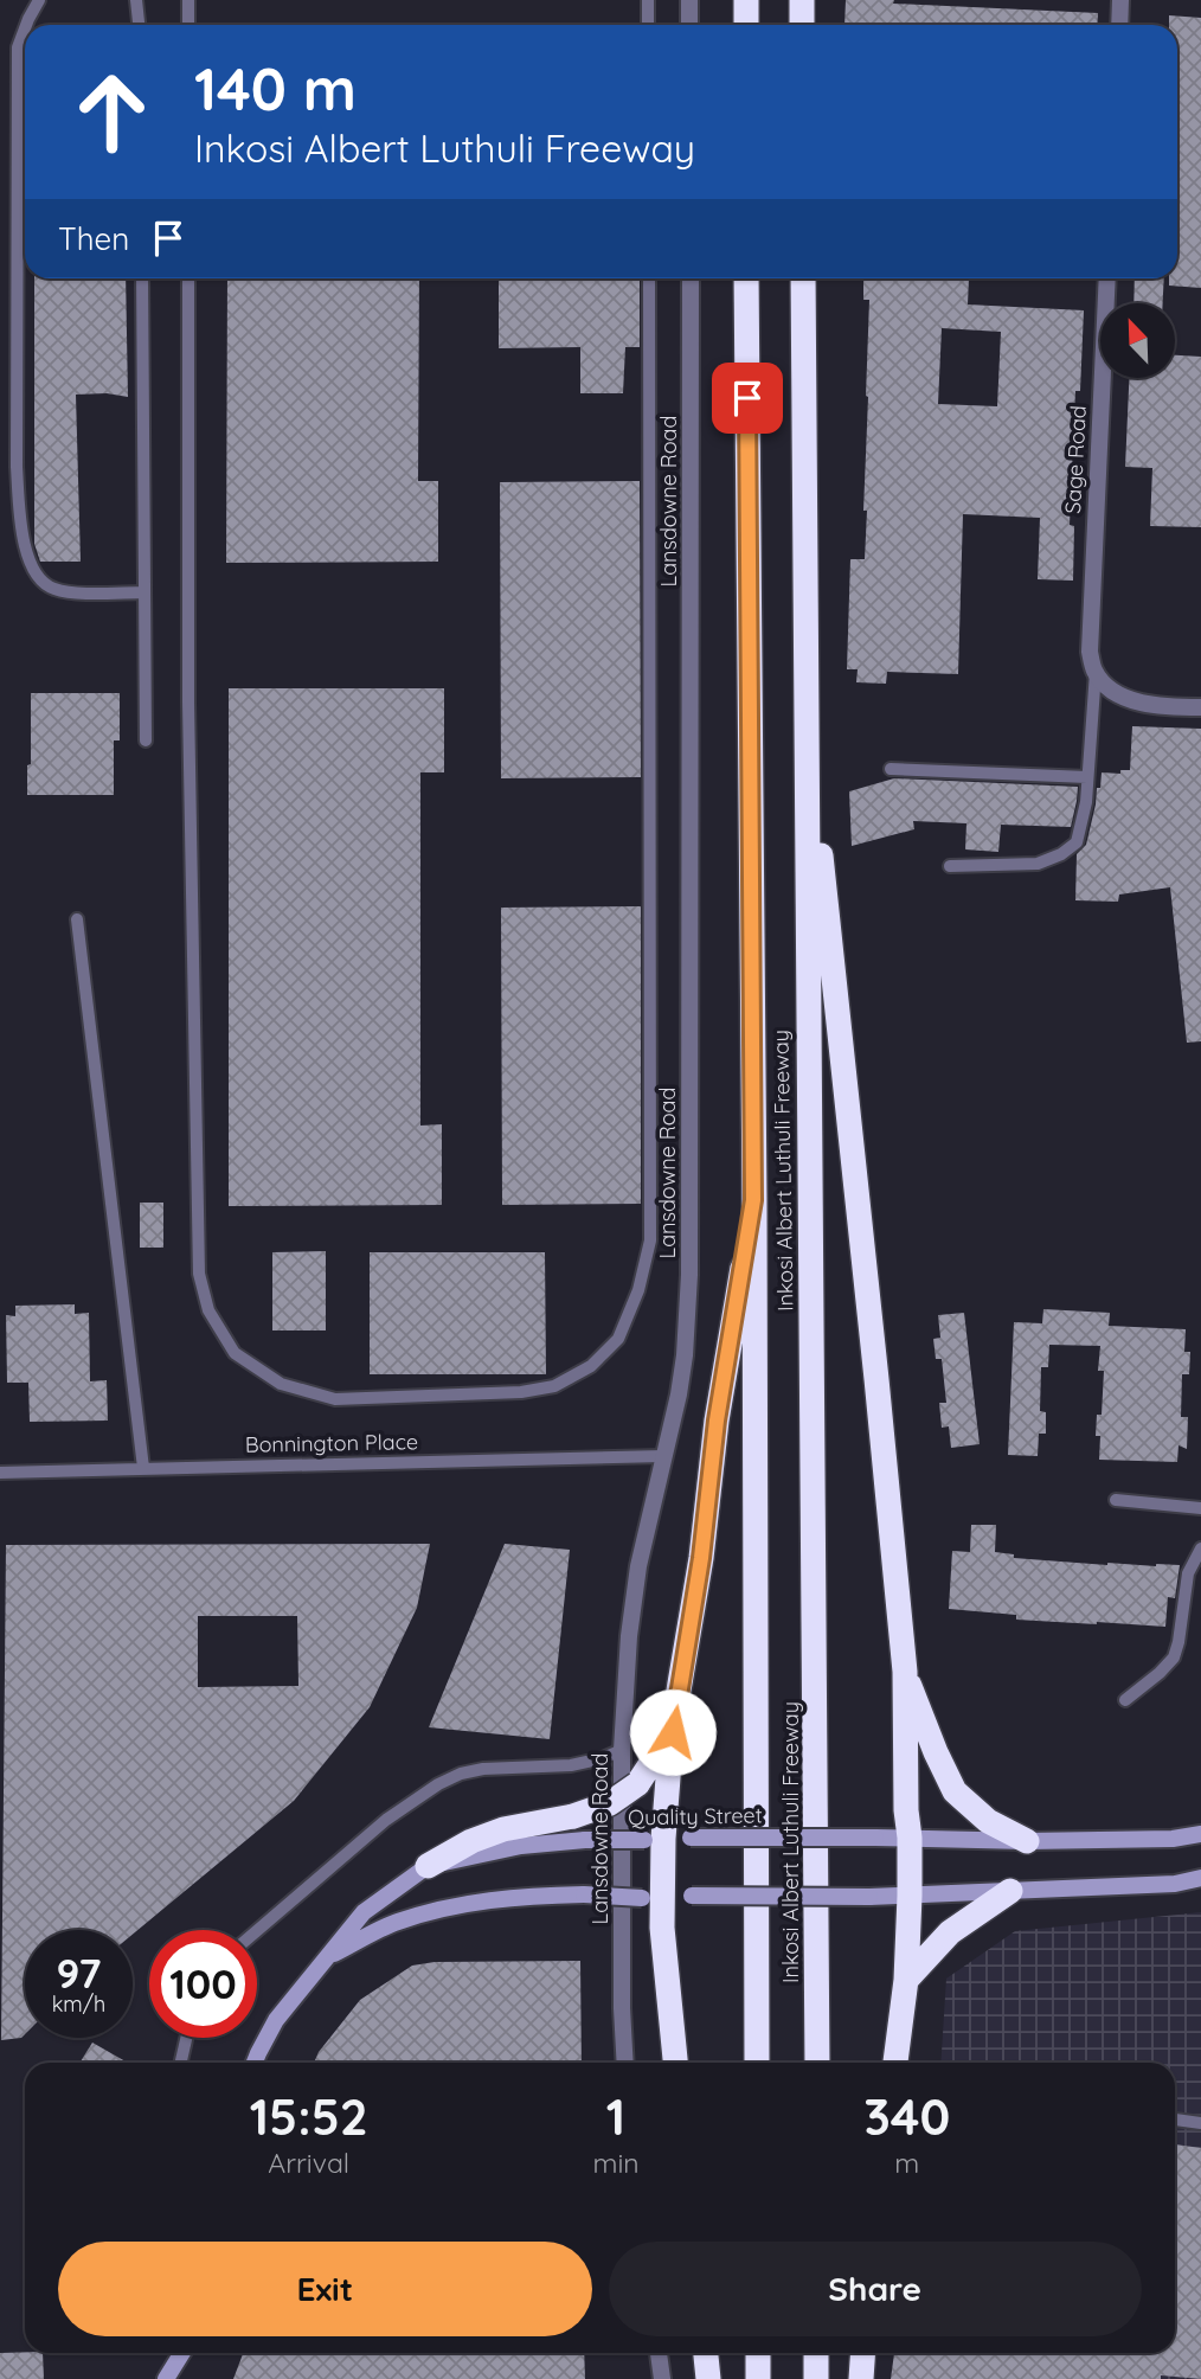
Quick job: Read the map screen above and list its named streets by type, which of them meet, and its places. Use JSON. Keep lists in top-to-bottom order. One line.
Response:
{"streets":{"highway":["Inkosi Albert Luthuli Freeway"],"street":["Sage Road","Lansdowne Road","Quality Street"],"lane":["Bonnington Place"]},"crossings":[["Lansdowne Road","Bonnington Place"]],"north":"top left","page":{"turn":["140 m","Inkosi Albert Luthuli Freeway"],"then":"Then","speed":"97 km/h","limit":"100","eta":["15:52","Arrival","1","min","340","m"],"buttons":["Exit","Share"]}}
